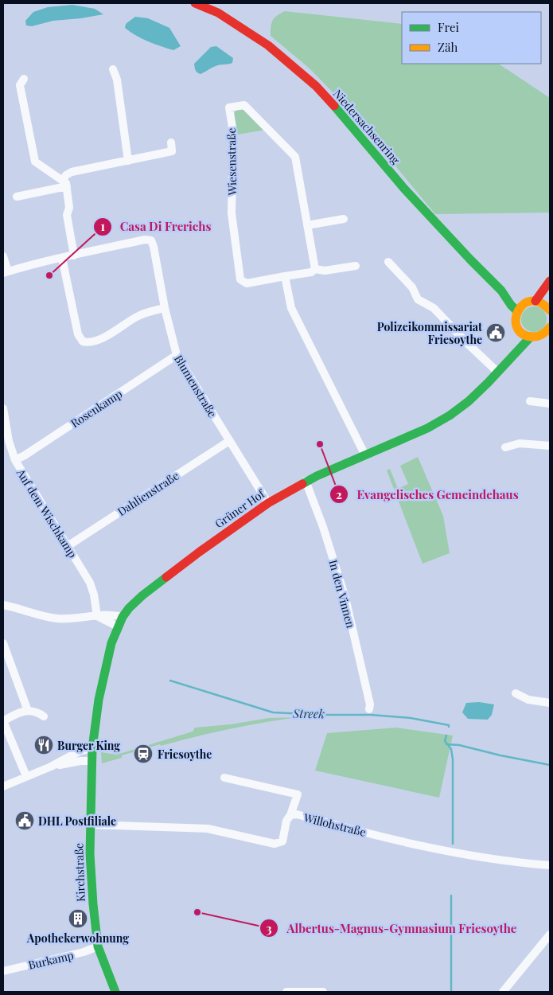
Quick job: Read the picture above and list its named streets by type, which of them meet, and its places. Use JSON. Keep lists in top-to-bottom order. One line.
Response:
{"streets":{"street":["Niedersachsenring","Wiesenstraße","Blumenstraße","Rosenkamp","Dahlienstraße","Grüner Hof","Auf dem Wischkamp","In den Vinnen","Willohstraße","Kirchstraße","Burkamp"]},"crossings":[["Blumenstraße","Rosenkamp"],["Blumenstraße","Dahlienstraße"],["Blumenstraße","Grüner Hof"],["Rosenkamp","Auf dem Wischkamp"],["Dahlienstraße","Auf dem Wischkamp"],["Grüner Hof","In den Vinnen"],["Grüner Hof","Kirchstraße"],["Willohstraße","Kirchstraße"],["Kirchstraße","Burkamp"]],"water":["Streek"],"places":{"other":["Casa Di Frerichs","Evangelisches Gemeindehaus","Albertus-Magnus-Gymnasium Friesoythe"],"public building":["Polizeikommissariat Friesoythe","DHL Postfiliale"],"restaurant":["Burger King"],"station":["Friesoythe"],"building":["Apothekerwohnung"]},"legend":["Frei","Zäh"]}
